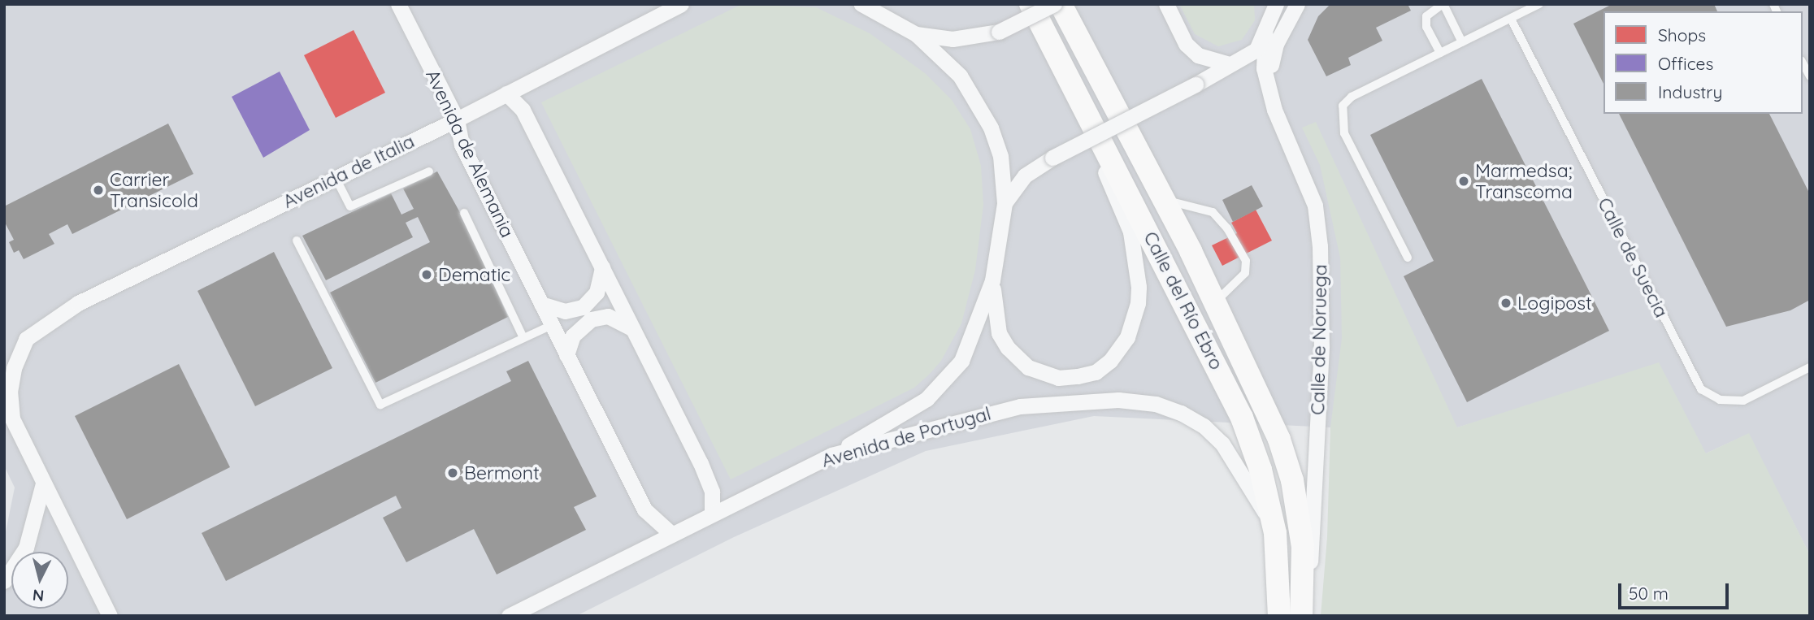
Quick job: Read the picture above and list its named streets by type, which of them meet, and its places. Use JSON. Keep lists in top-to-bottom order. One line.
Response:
{"streets":{"main road":["Calle del Río Ebro"],"street":["Avenida de Alemania","Avenida de Italia","Calle de Noruega","Avenida de Portugal"],"lane":["Calle de Suecia"]},"crossings":[["Avenida de Alemania","Avenida de Italia"],["Avenida de Alemania","Avenida de Portugal"],["Calle del Río Ebro","Calle de Noruega"],["Calle del Río Ebro","Avenida de Portugal"]],"places":["Marmedsa; Transcoma","Carrier Transicold","Dematic","Logipost","Bermont"],"legend":["Shops","Offices","Industry"],"scale_bar":"50 m","north":"bottom"}
